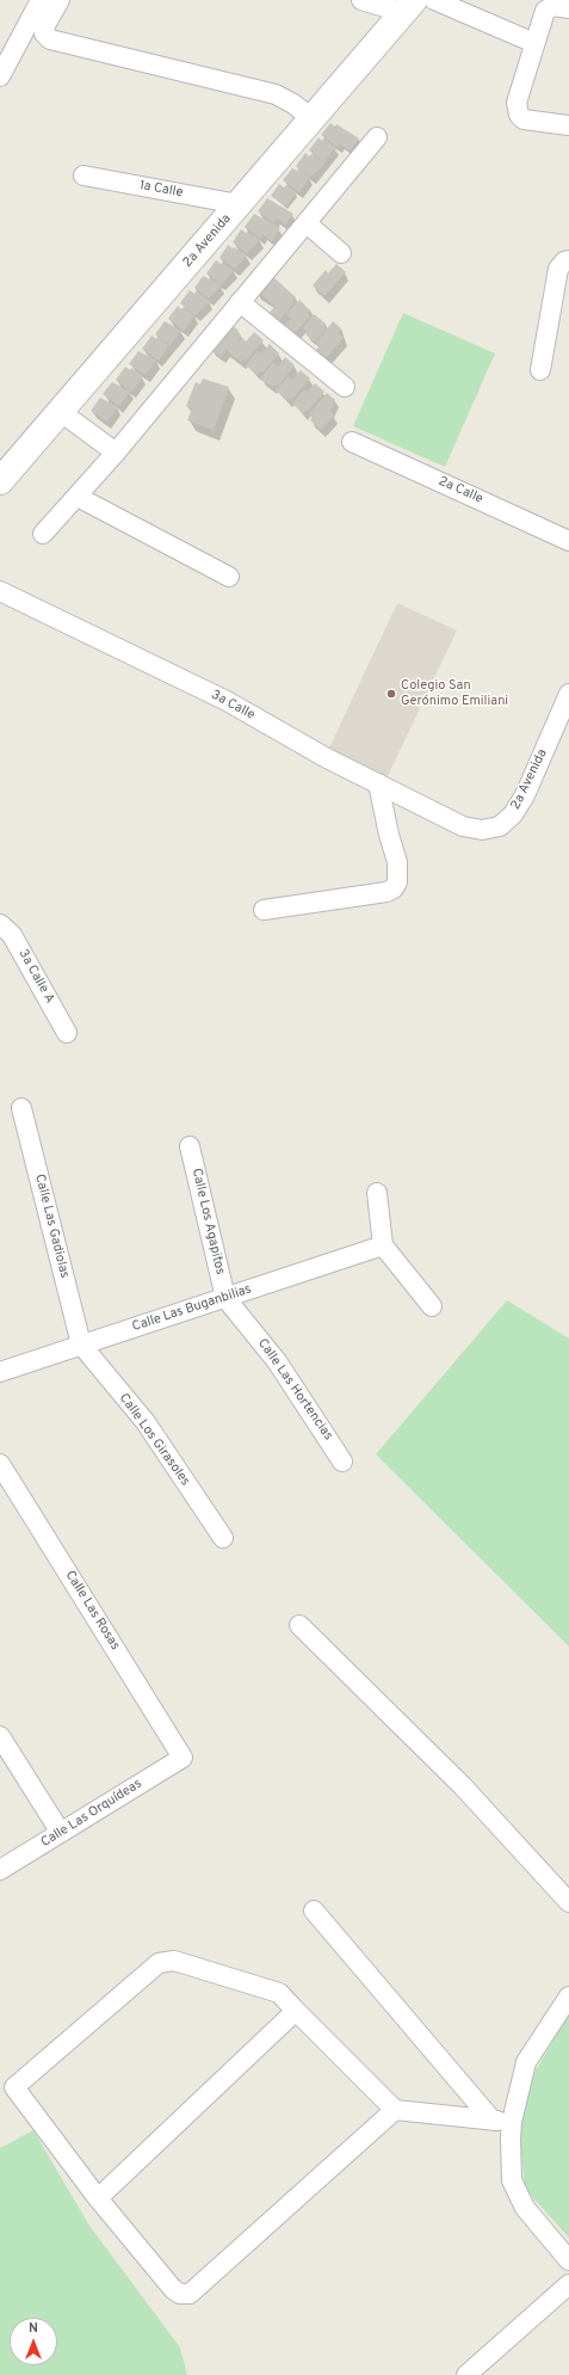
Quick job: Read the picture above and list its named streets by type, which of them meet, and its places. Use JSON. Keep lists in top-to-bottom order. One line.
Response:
{"streets":{"street":["1a Calle","2a Avenida","2a Calle","3a Calle","3a Calle A","Calle Los Agapitos","Calle Las Gadiolas","Calle Las Buganbilias","Calle Las Hortencias","Calle Los Girasoles","Calle Las Rosas","Calle Las Orquídeas"]},"crossings":[["1a Calle","2a Avenida"],["2a Avenida","3a Calle"],["Calle Los Agapitos","Calle Las Buganbilias"],["Calle Los Agapitos","Calle Las Hortencias"],["Calle Las Gadiolas","Calle Las Buganbilias"],["Calle Las Gadiolas","Calle Los Girasoles"],["Calle Las Buganbilias","Calle Las Hortencias"],["Calle Las Buganbilias","Calle Los Girasoles"],["Calle Las Rosas","Calle Las Orquídeas"]],"places":["Colegio San Gerónimo Emiliani"],"north":"top"}
